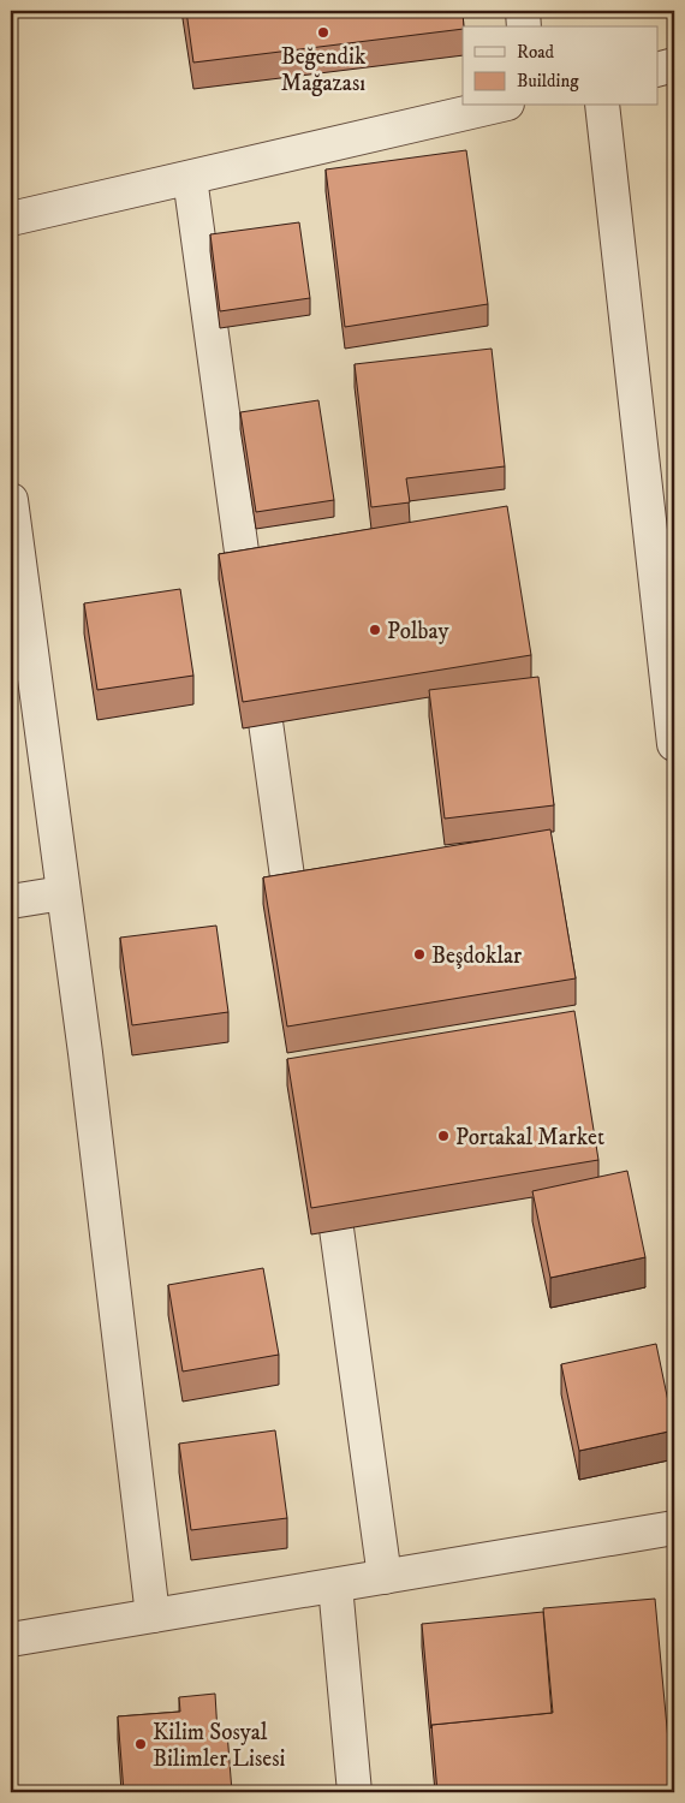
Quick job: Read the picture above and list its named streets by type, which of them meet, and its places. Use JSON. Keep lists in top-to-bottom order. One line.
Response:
{"places":["Beğendik Mağazası","Polbay","Beşdoklar","Portakal Market","Kilim Sosyal Bilimler Lisesi"],"legend":["Road","Building"]}
